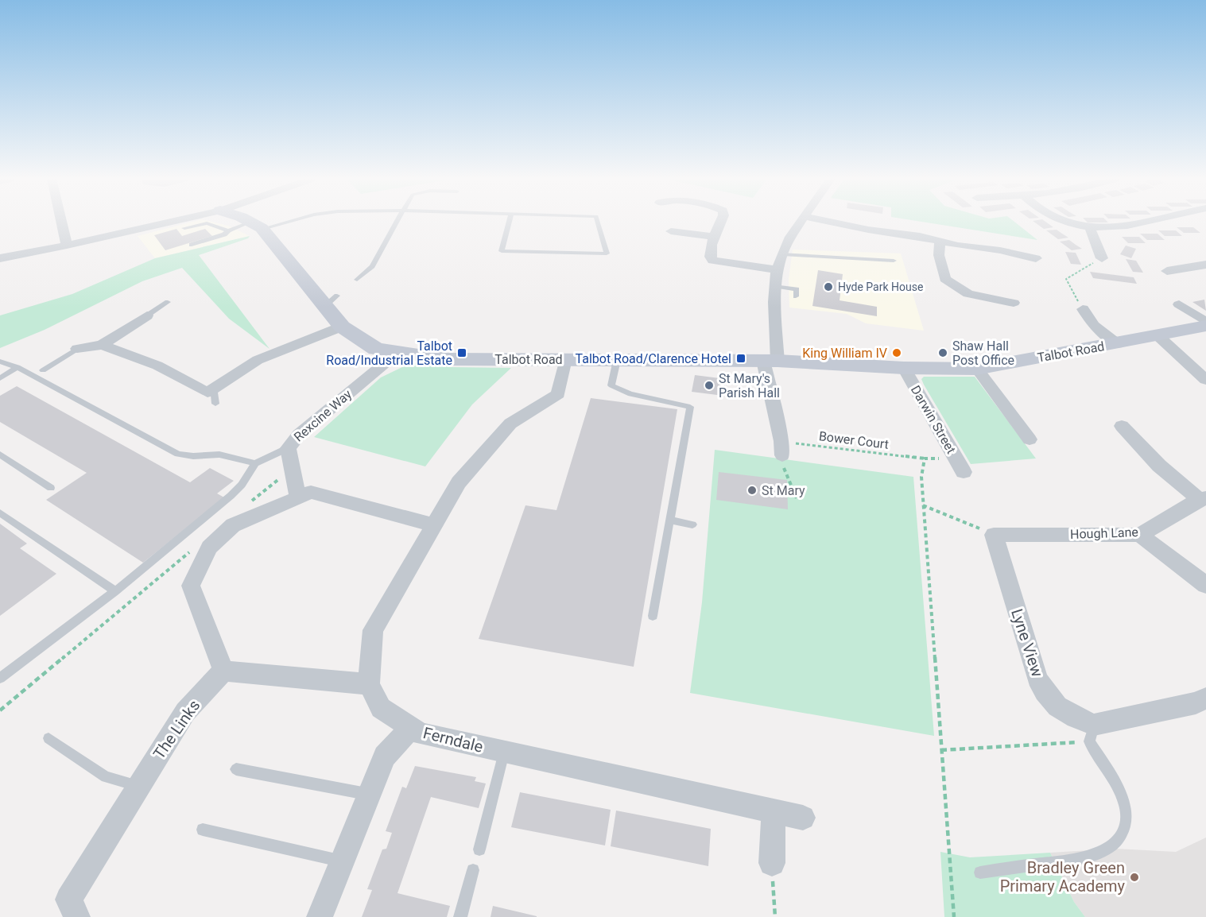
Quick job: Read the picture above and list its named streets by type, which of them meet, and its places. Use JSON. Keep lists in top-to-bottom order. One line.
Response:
{"streets":{"street":["Talbot Road","Rexcine Way","Darwin Street","Hough Lane","Lyne View","The Links","Ferndale"],"path":["Bower Court"]},"crossings":[["Talbot Road","Rexcine Way"],["Talbot Road","Darwin Street"],["Darwin Street","Bower Court"],["Hough Lane","Lyne View"]],"places":{"other":["Hyde Park House","King William IV","Shaw Hall Post Office","St Mary's Parish Hall","St Mary","Bradley Green Primary Academy"],"transit":["Talbot Road/Industrial Estate","Talbot Road/Clarence Hotel"]}}
